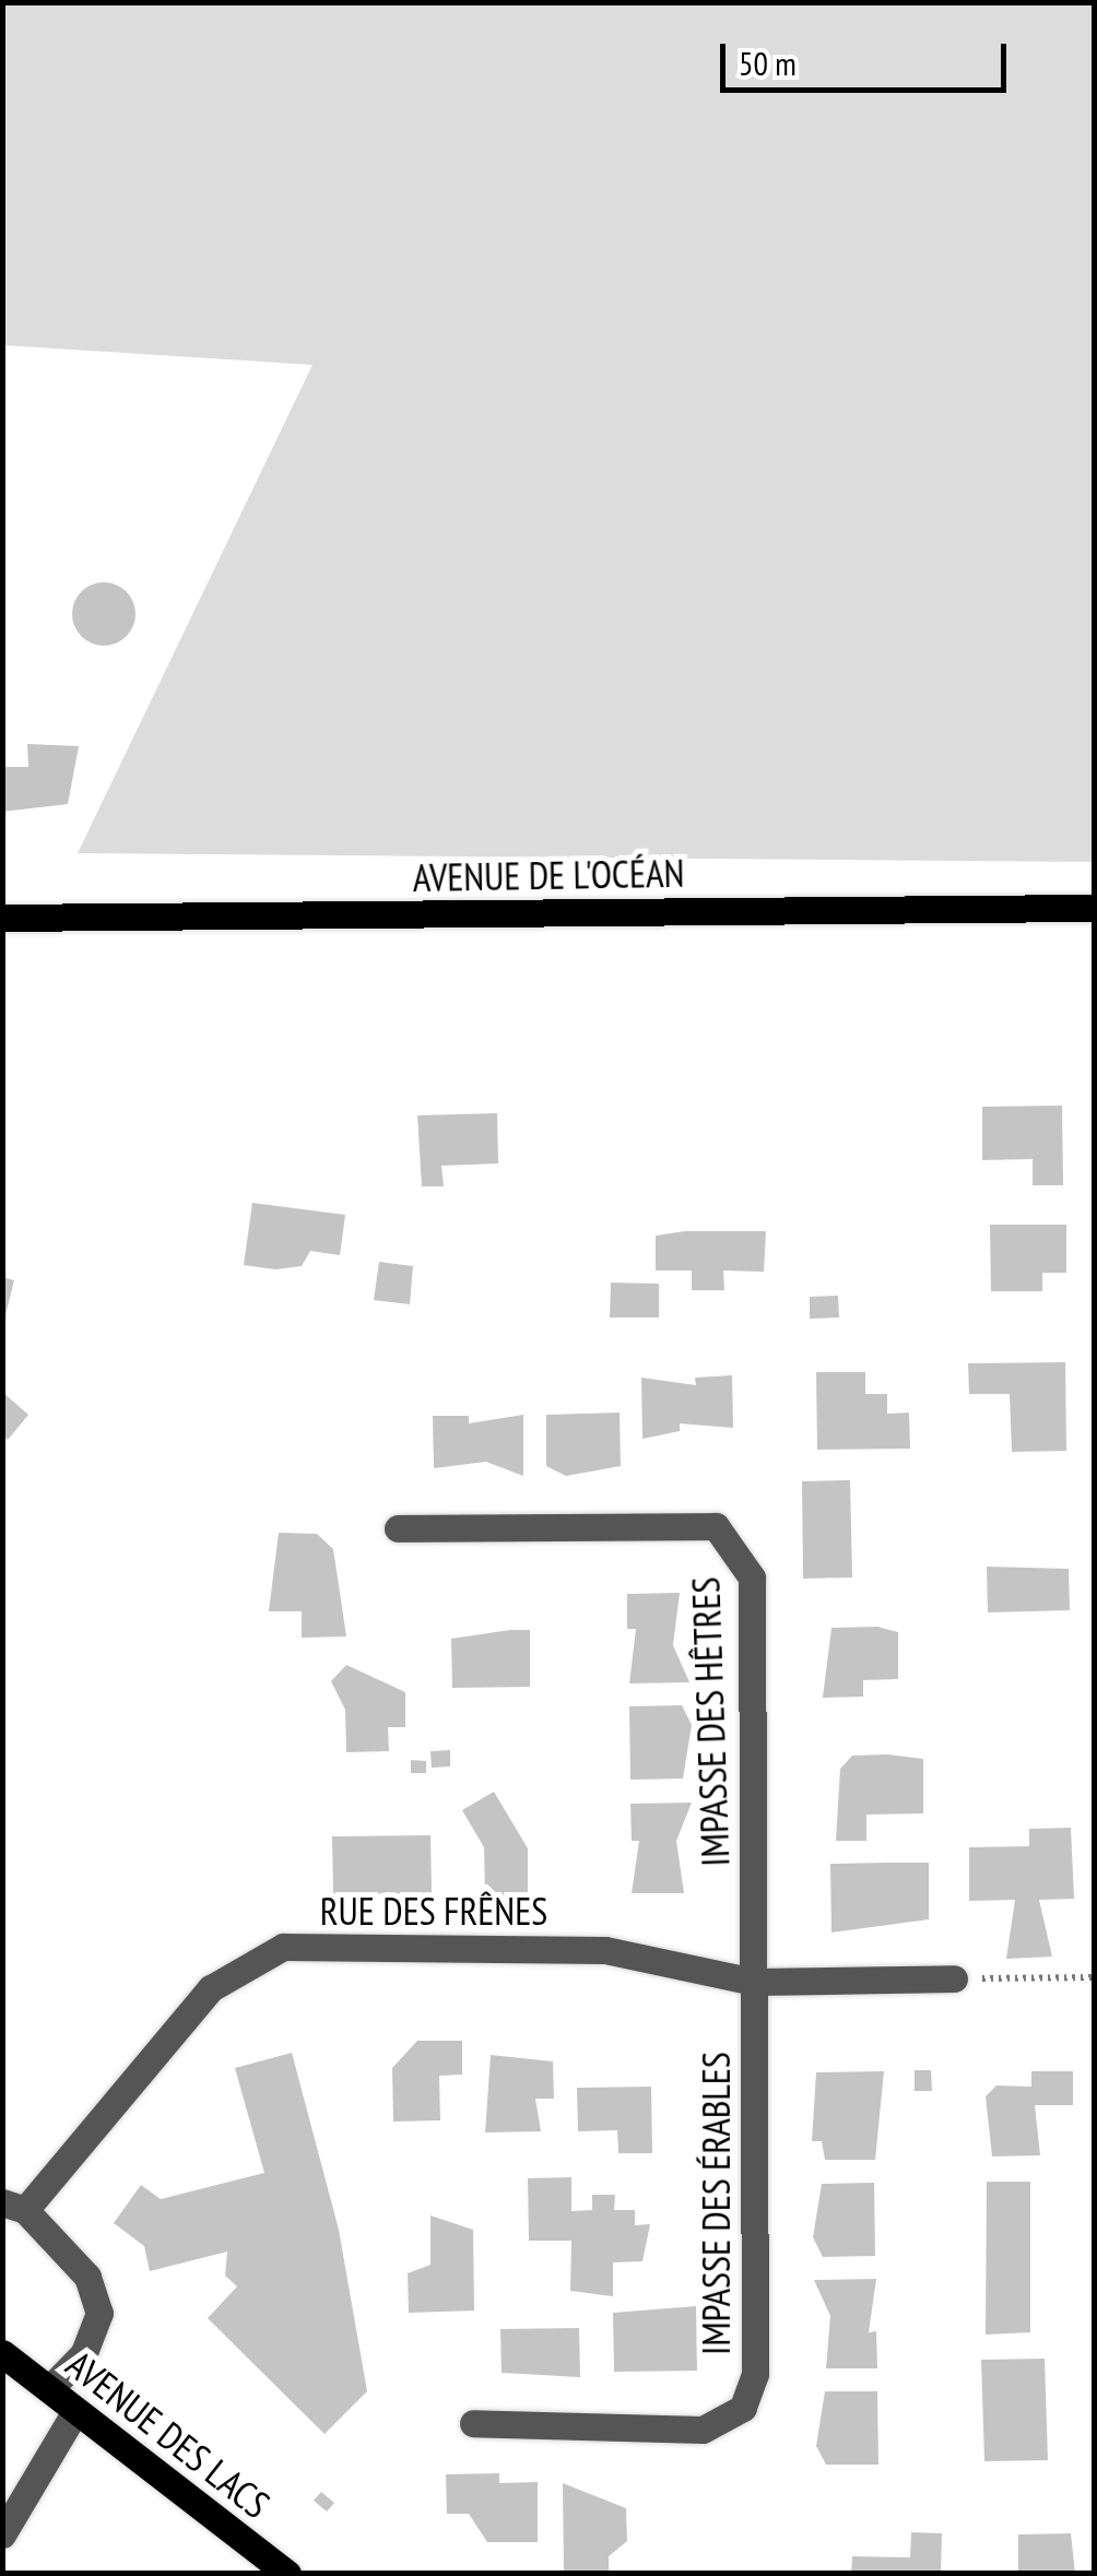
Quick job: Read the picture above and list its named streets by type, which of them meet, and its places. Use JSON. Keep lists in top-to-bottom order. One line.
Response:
{"streets":{"main road":["AVENUE DE L'OCÉAN","AVENUE DES LACS"],"street":["IMPASSE DES HÊTRES","RUE DES FRÊNES","IMPASSE DES ÉRABLES"]},"crossings":[["IMPASSE DES HÊTRES","RUE DES FRÊNES"],["IMPASSE DES HÊTRES","IMPASSE DES ÉRABLES"],["RUE DES FRÊNES","IMPASSE DES ÉRABLES"],["RUE DES FRÊNES","AVENUE DES LACS"]],"scale_bar":"50 m"}
